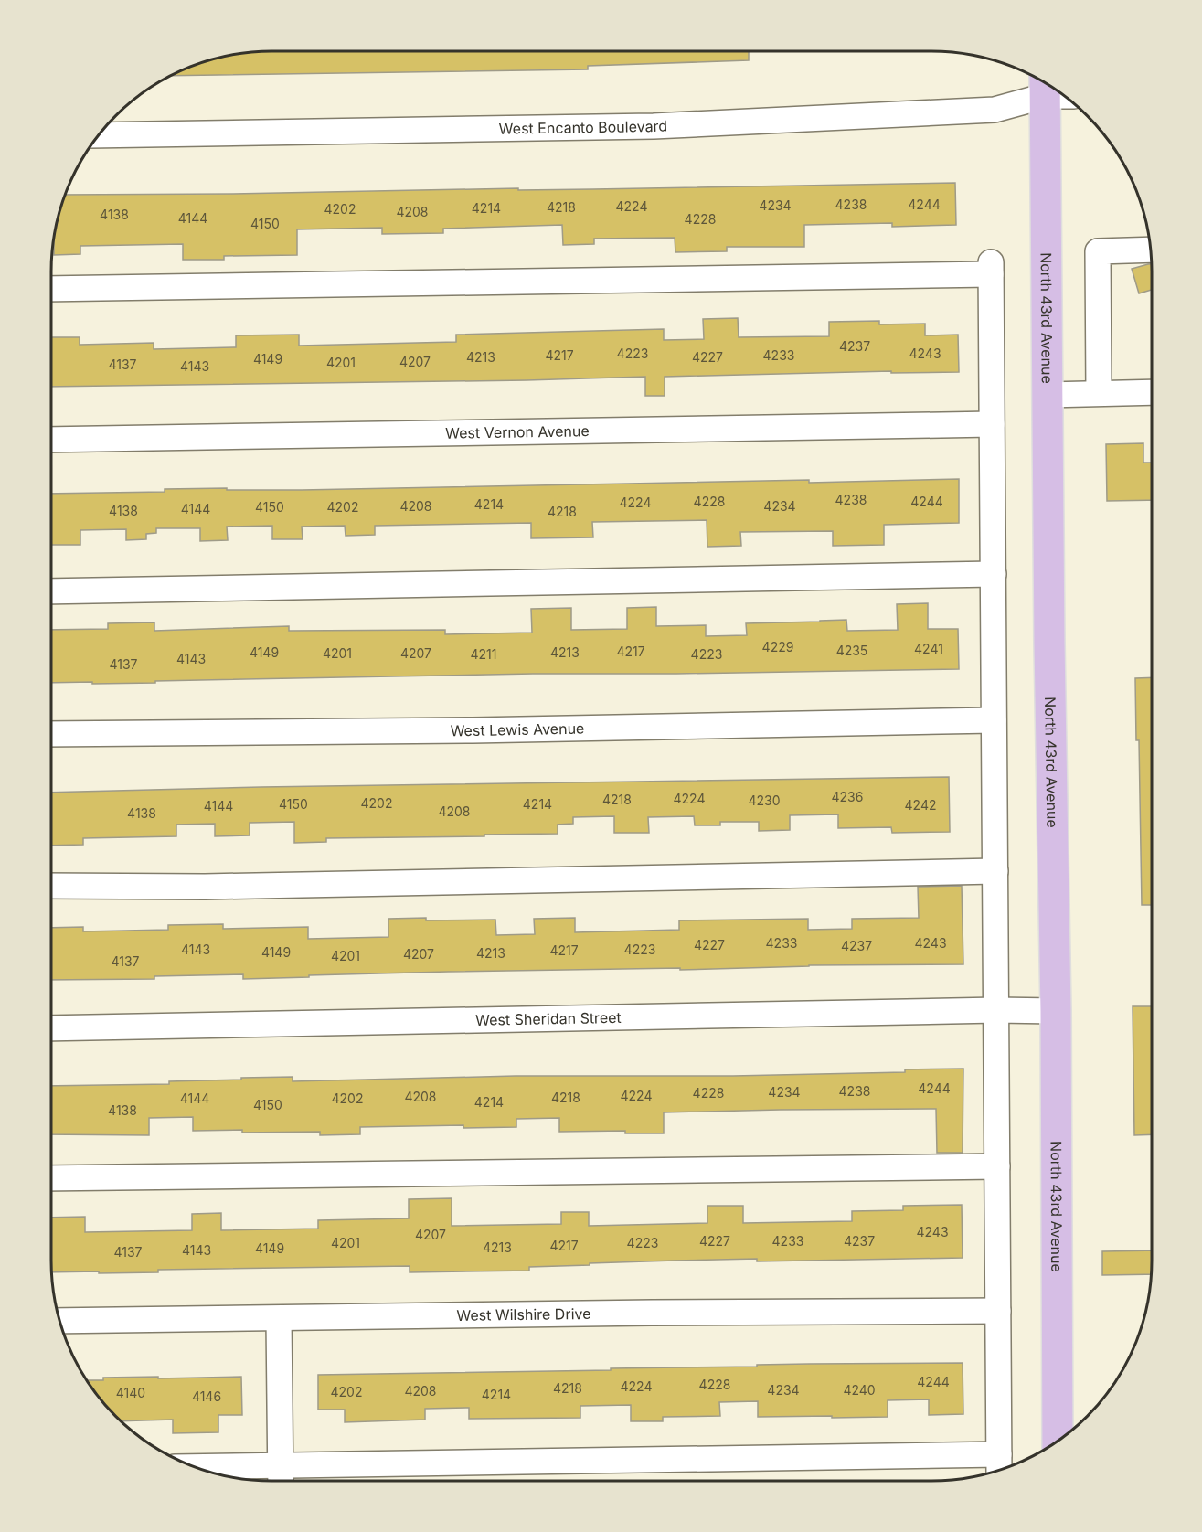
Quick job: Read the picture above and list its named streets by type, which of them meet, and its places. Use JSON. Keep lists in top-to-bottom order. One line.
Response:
{"streets":{"main road":["North 43rd Avenue"],"street":["West Encanto Boulevard","West Vernon Avenue","West Lewis Avenue","West Sheridan Street","West Wilshire Drive"]},"crossings":[["West Encanto Boulevard","North 43rd Avenue"],["North 43rd Avenue","West Sheridan Street"]],"house_numbers":["4238","4244","4234","4224","4218","4214","4202","4208","4138","4144","4228","4150","4237","4223","4243","4217","4233","4213","4227","4149","4207","4201","4137","4143","4238","4228","4244","4224","4214","4208","4234","4150","4202","4144","4138","4218","4229","4241","4235","4217","4149","4213","4201","4207","4211","4223","4143","4137","4236","4224","4218","4230","4202","4150","4214","4242","4144","4208","4138","4233","4243","4227","4237","4143","4223","4217","4149","4213","4207","4201","4137","4244","4238","4234","4228","4224","4208","4218","4144","4202","4214","4150","4138","4243","4207","4227","4233","4237","4201","4223","4217","4213","4149","4143","4137","4244","4228","4224","4218","4234","4240","4208","4202","4140","4214","4146"]}
